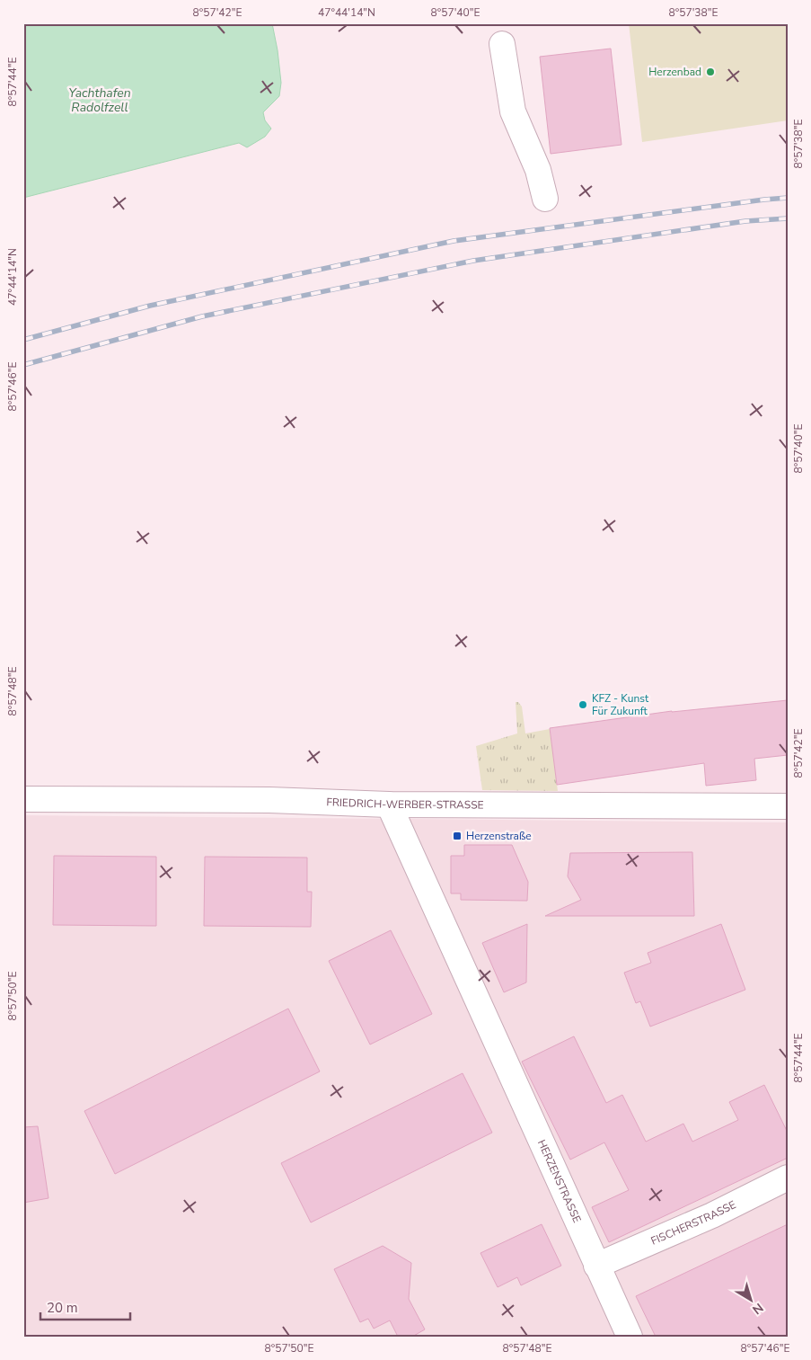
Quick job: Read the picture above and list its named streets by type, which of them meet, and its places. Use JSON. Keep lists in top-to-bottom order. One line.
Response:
{"streets":{"street":["FRIEDRICH-WERBER-STRASSE","HERZENSTRASSE","FISCHERSTRASSE"]},"crossings":[["FRIEDRICH-WERBER-STRASSE","HERZENSTRASSE"],["HERZENSTRASSE","FISCHERSTRASSE"]],"water":["Yachthafen Radolfzell"],"places":{"other":["Herzenbad","KFZ - Kunst Für Zukunft"],"transit":["Herzenstraße"]},"scale_bar":"20 m","north":"bottom right","coordinates":["8°57'42\"E","47°44'14\"N","8°57'40\"E","8°57'38\"E","8°57'44\"E","8°57'46\"E","8°57'48\"E","8°57'50\"E"]}
